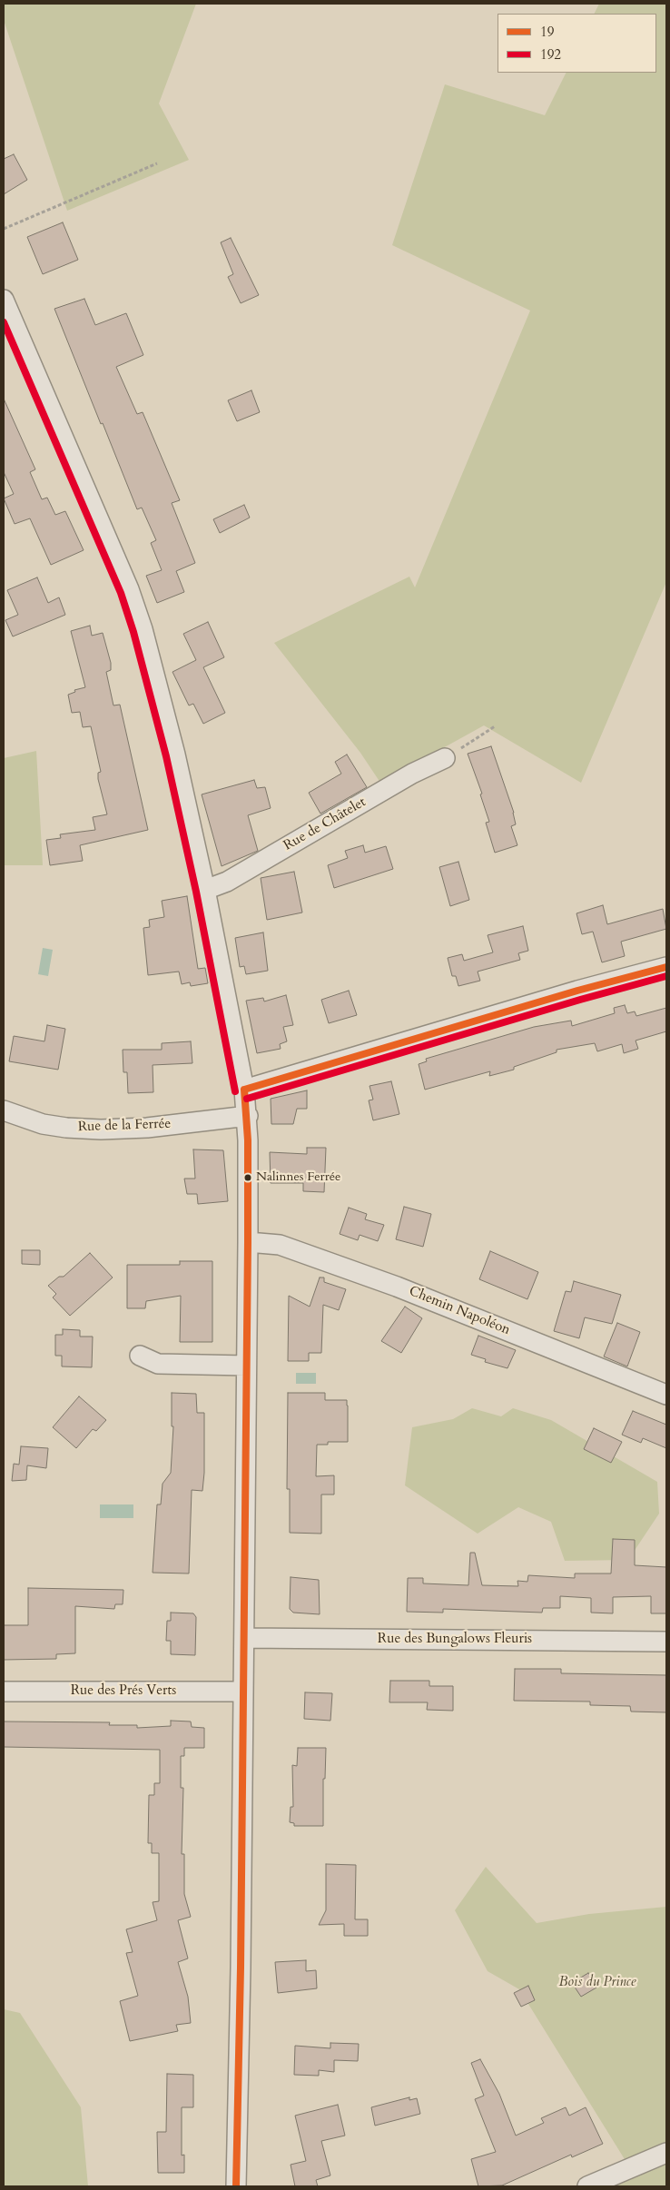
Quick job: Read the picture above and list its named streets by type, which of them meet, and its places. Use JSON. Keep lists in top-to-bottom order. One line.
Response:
{"streets":{"street":["Rue de Châtelet","Rue de la Ferrée","Chemin Napoléon","Rue des Bungalows Fleuris","Rue des Prés Verts"]},"parks":["Bois du Prince"],"places":["Nalinnes Ferrée"],"lines":["transit line 192","transit line 19"],"legend":["19","192"]}
